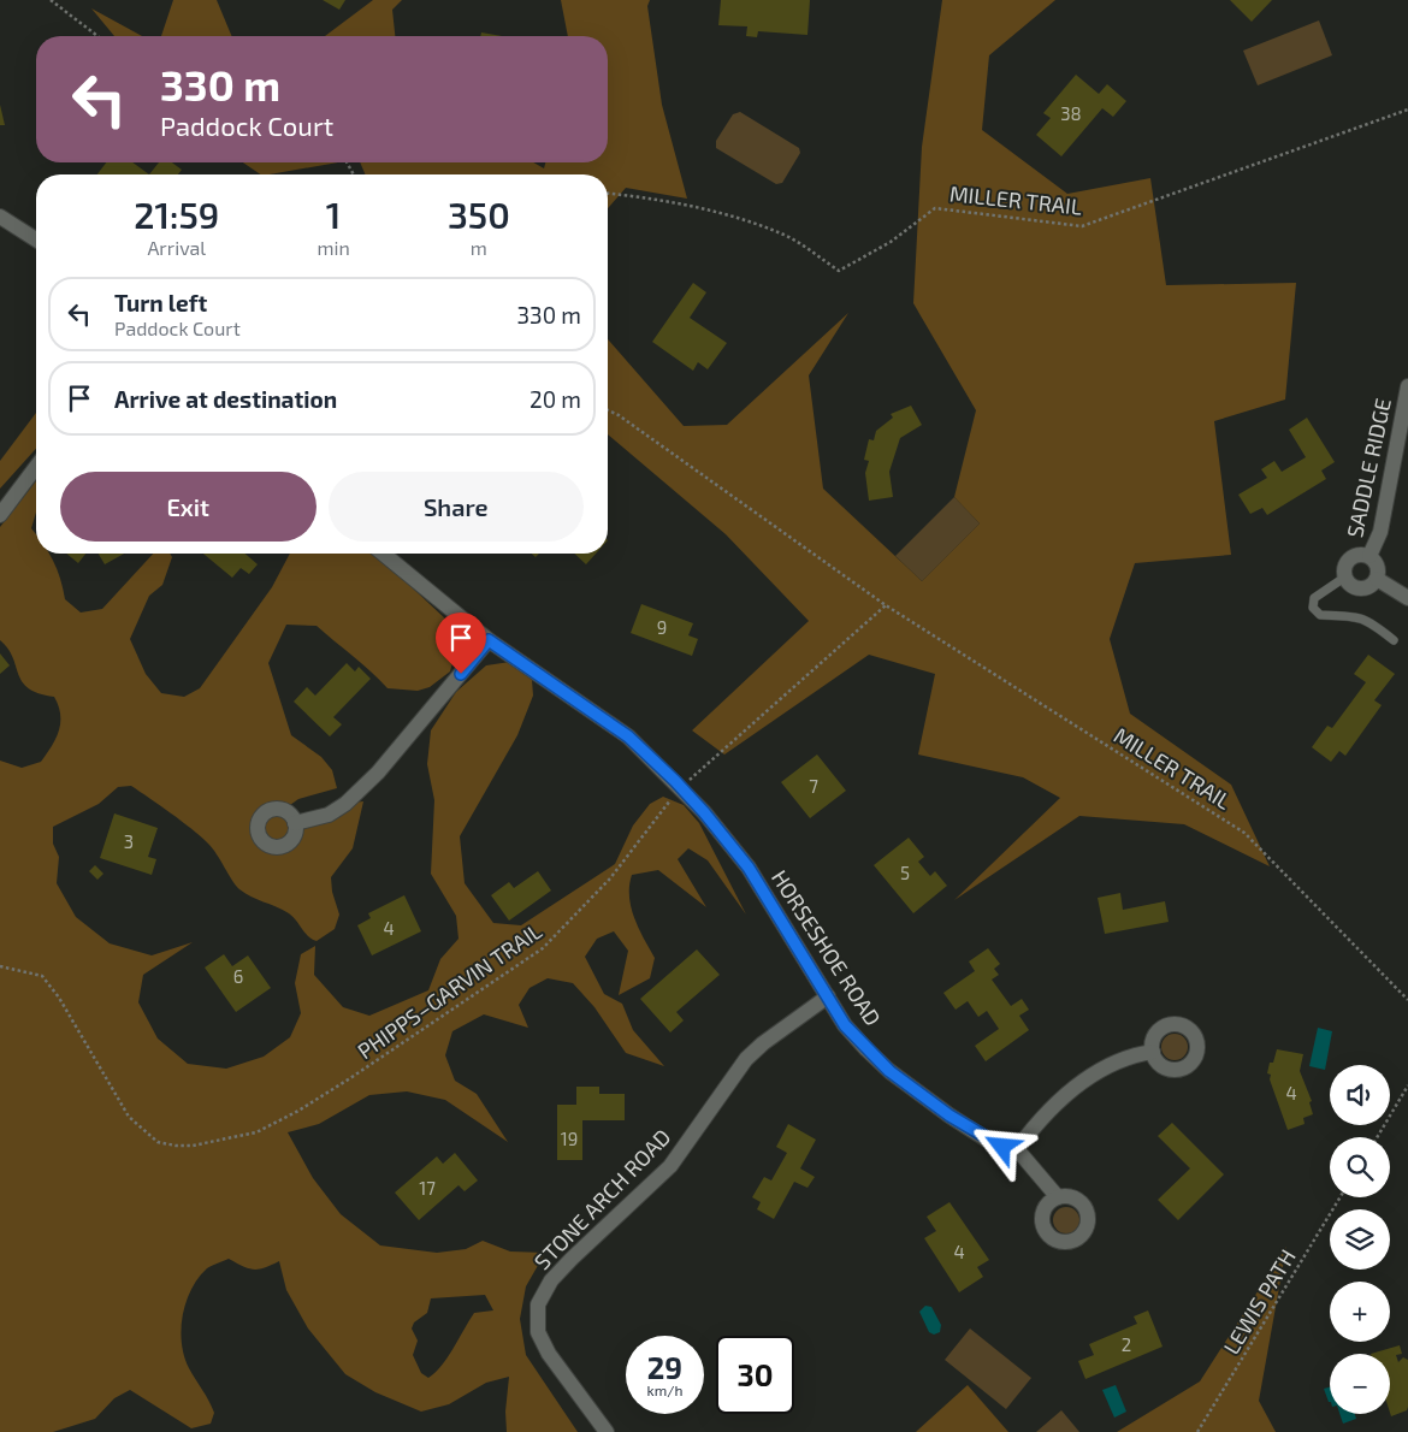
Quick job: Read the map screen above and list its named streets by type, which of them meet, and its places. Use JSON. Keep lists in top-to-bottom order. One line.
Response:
{"streets":{"street":["SADDLE RIDGE","HORSESHOE ROAD","STONE ARCH ROAD"],"path":["MILLER TRAIL","PHIPPS–GARVIN TRAIL","LEWIS PATH"]},"crossings":[["MILLER TRAIL","PHIPPS–GARVIN TRAIL"],["HORSESHOE ROAD","PHIPPS–GARVIN TRAIL"],["HORSESHOE ROAD","STONE ARCH ROAD"]],"house_numbers":["38","9","7","3","5","4","6","4","19","17","4","2"],"page":{"turn":["330 m","Paddock Court"],"eta":["21:59","Arrival","1","min","350","m"],"list":[{"name":"Turn left","note":"Paddock Court","value":"330 m"},{"name":"Arrive at destination","value":"20 m"}],"buttons":["Exit","Share"],"map_buttons":["+","−"],"speed":"29 km/h","limit":"30"}}
